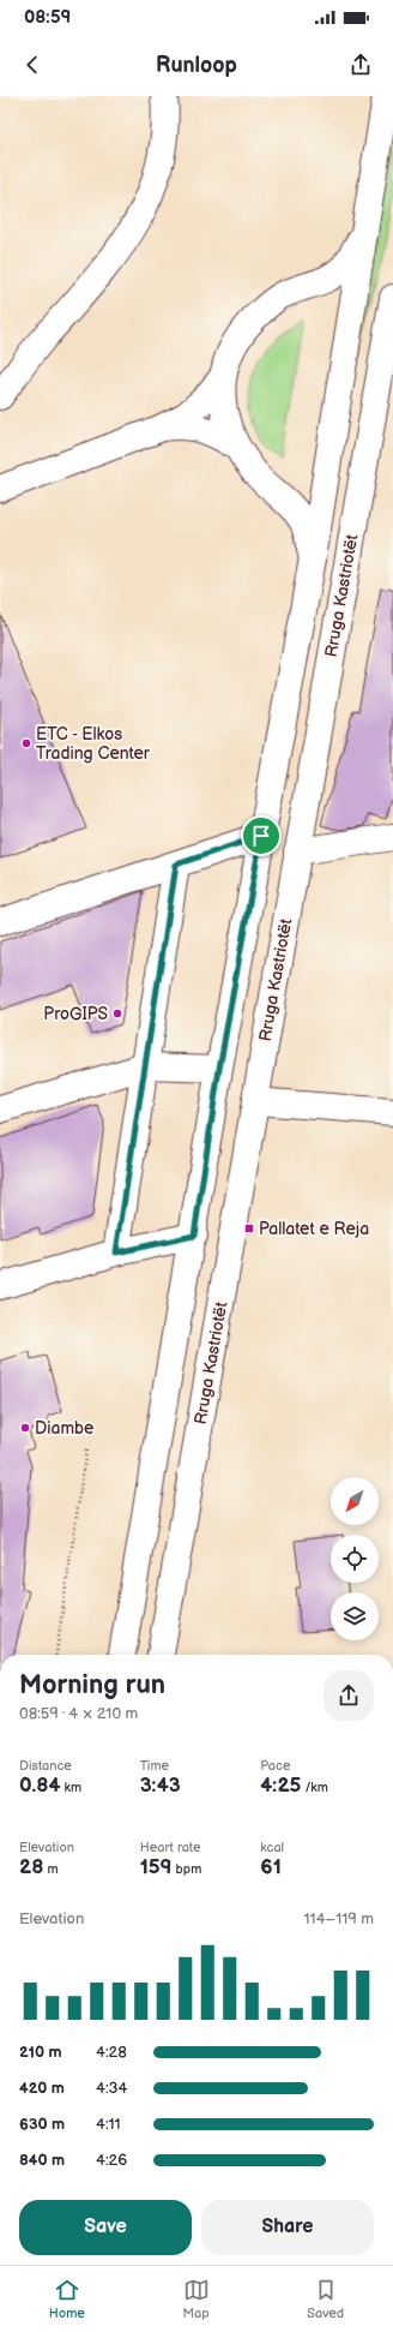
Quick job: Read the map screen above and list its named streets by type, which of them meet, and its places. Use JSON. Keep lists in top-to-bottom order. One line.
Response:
{"streets":{"main road":["Rruga Kastriotët"]},"places":{"other":["ETC - Elkos Trading Center","ProGIPS","Diambe"],"transit":["Pallatet e Reja"]},"north":"bottom left","page":{"status":"08:59","header":"Runloop","heading":["Morning run","08:59 · 4 × 210 m"],"stats":[["Distance","0.84 km"],["Time","3:43"],["Pace","4:25 /km"],["Elevation","28 m"],["Heart rate","159 bpm"],["kcal","61"]],"chart":["Elevation","114–119 m"],"list":[{"name":"210 m","note":"4:28"},{"name":"420 m","note":"4:34"},{"name":"630 m","note":"4:11"},{"name":"840 m","note":"4:26"}],"buttons":["Save","Share"],"tabs":["Home","Map","Saved"]}}
